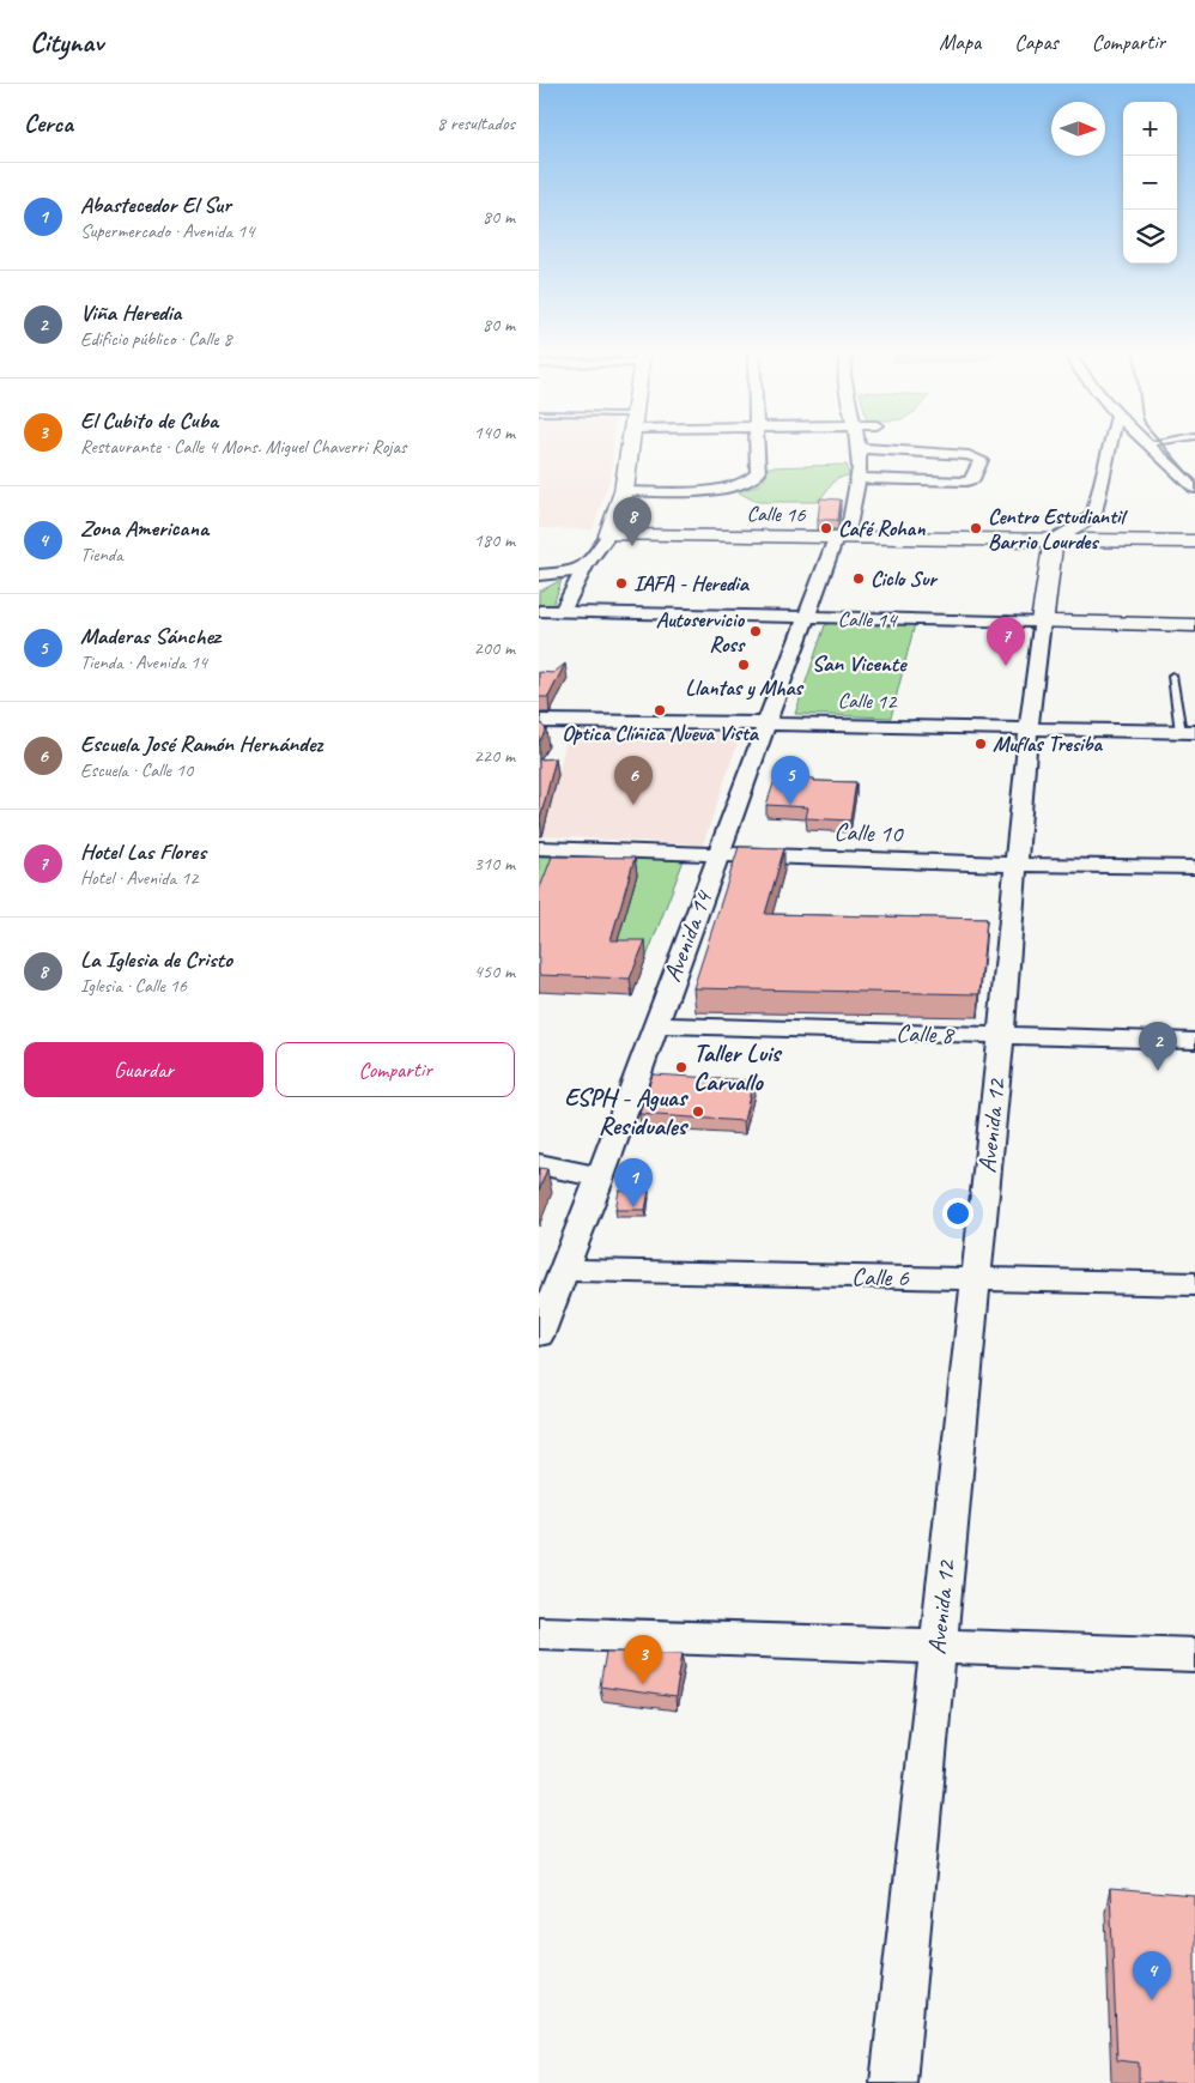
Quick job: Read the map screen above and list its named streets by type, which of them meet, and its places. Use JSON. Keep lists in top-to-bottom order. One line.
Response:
{"streets":{"main road":["Calle 16","Calle 14","Avenida 12"],"street":["Calle 12","Calle 10","Avenida 14","Calle 8","Calle 6"]},"crossings":[["Calle 16","Avenida 14"],["Calle 16","Avenida 12"],["Calle 14","Avenida 14"],["Calle 14","Avenida 12"],["Calle 12","Avenida 14"],["Calle 12","Avenida 12"],["Calle 10","Avenida 14"],["Calle 10","Avenida 12"],["Avenida 14","Calle 8"],["Avenida 14","Calle 6"],["Calle 8","Avenida 12"],["Avenida 12","Calle 6"]],"districts":["San Vicente"],"places":["Café Rohan","Centro Estudiantil Barrio Lourdes","Ciclo Sur","IAFA - Heredia","Autoservicio Ross","Llantas y Mhas","Optica Clínica Nueva Vista","Muflas Tresiba","Taller Luis Carvallo","ESPH - Aguas Residuales"],"north":"right","page":{"header":"Citynav","nav":["Mapa","Capas","Compartir"],"heading":["Cerca","8 resultados"],"map_buttons":["+","−"],"list":[{"mark":"1","name":"Abastecedor El Sur","note":"Supermercado · Avenida 14","value":"80 m"},{"mark":"2","name":"Viña Heredia","note":"Edificio público · Calle 8","value":"80 m"},{"mark":"3","name":"El Cubito de Cuba","note":"Restaurante · Calle 4 Mons. Miguel Chaverri Rojas","value":"140 m"},{"mark":"4","name":"Zona Americana","note":"Tienda","value":"180 m"},{"mark":"5","name":"Maderas Sánchez","note":"Tienda · Avenida 14","value":"200 m"},{"mark":"6","name":"Escuela José Ramón Hernández","note":"Escuela · Calle 10","value":"220 m"},{"mark":"7","name":"Hotel Las Flores","note":"Hotel · Avenida 12","value":"310 m"},{"mark":"8","name":"La Iglesia de Cristo","note":"Iglesia · Calle 16","value":"450 m"}],"pins":["8","7","5","6","2","1","3","4"],"buttons":["Guardar","Compartir"]}}
